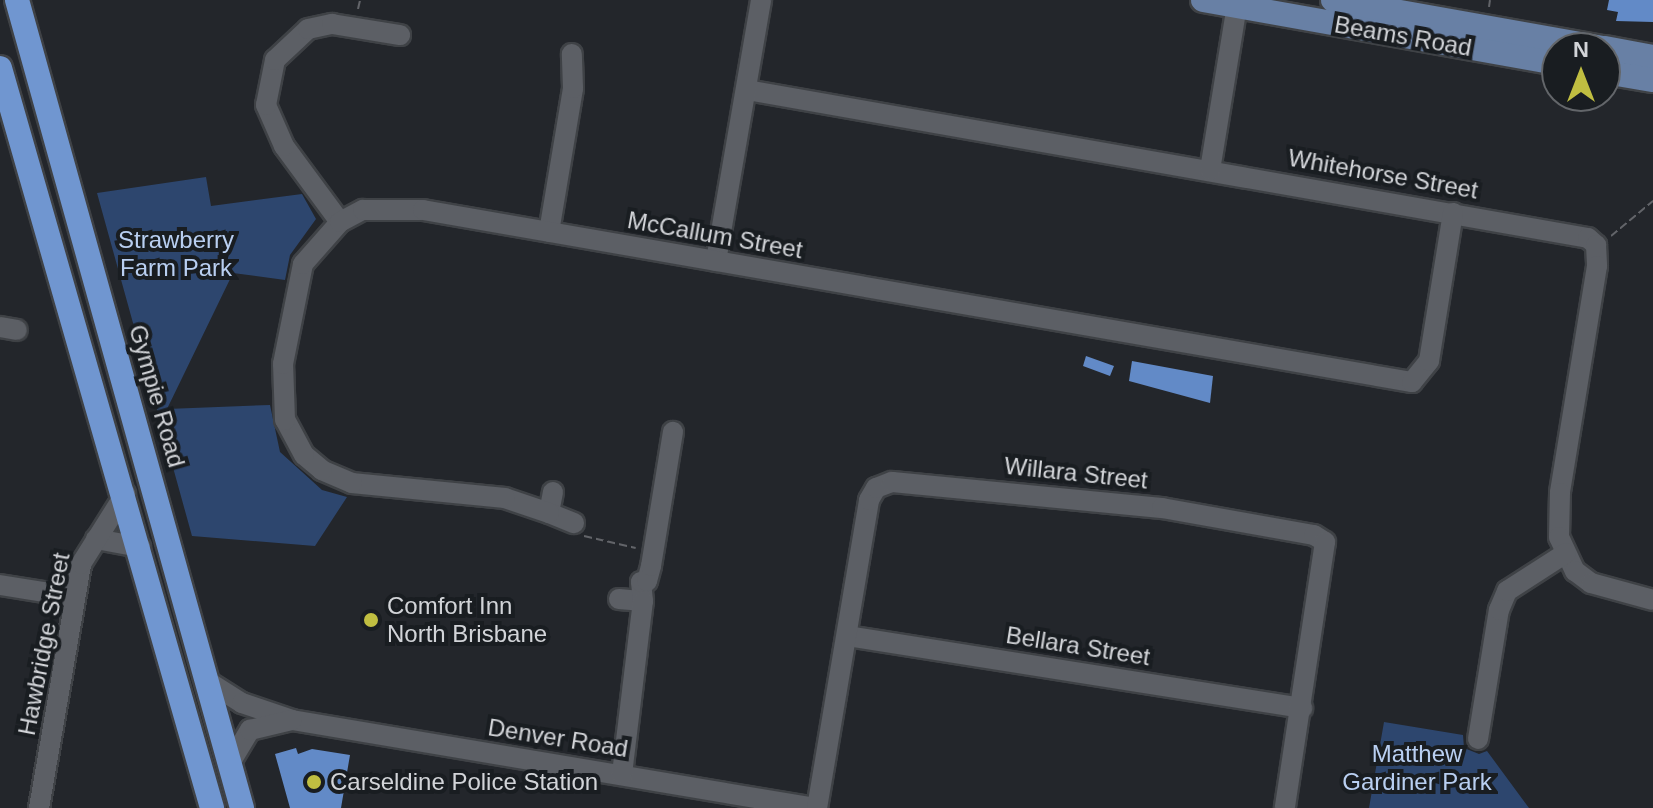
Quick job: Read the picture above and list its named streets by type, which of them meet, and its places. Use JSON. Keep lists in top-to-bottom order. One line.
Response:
{"streets":{"highway":["Gympie Road"],"main road":["Beams Road"],"street":["Whitehorse Street","McCallum Street","Willara Street","Hawbridge Street","Bellara Street","Denver Road"]},"crossings":[["Whitehorse Street","McCallum Street"],["Gympie Road","Denver Road"],["Willara Street","Bellara Street"],["Willara Street","Denver Road"]],"parks":["Strawberry Farm Park","Matthew Gardiner Park"],"places":["Comfort Inn North Brisbane","Carseldine Police Station"],"north":"top"}
